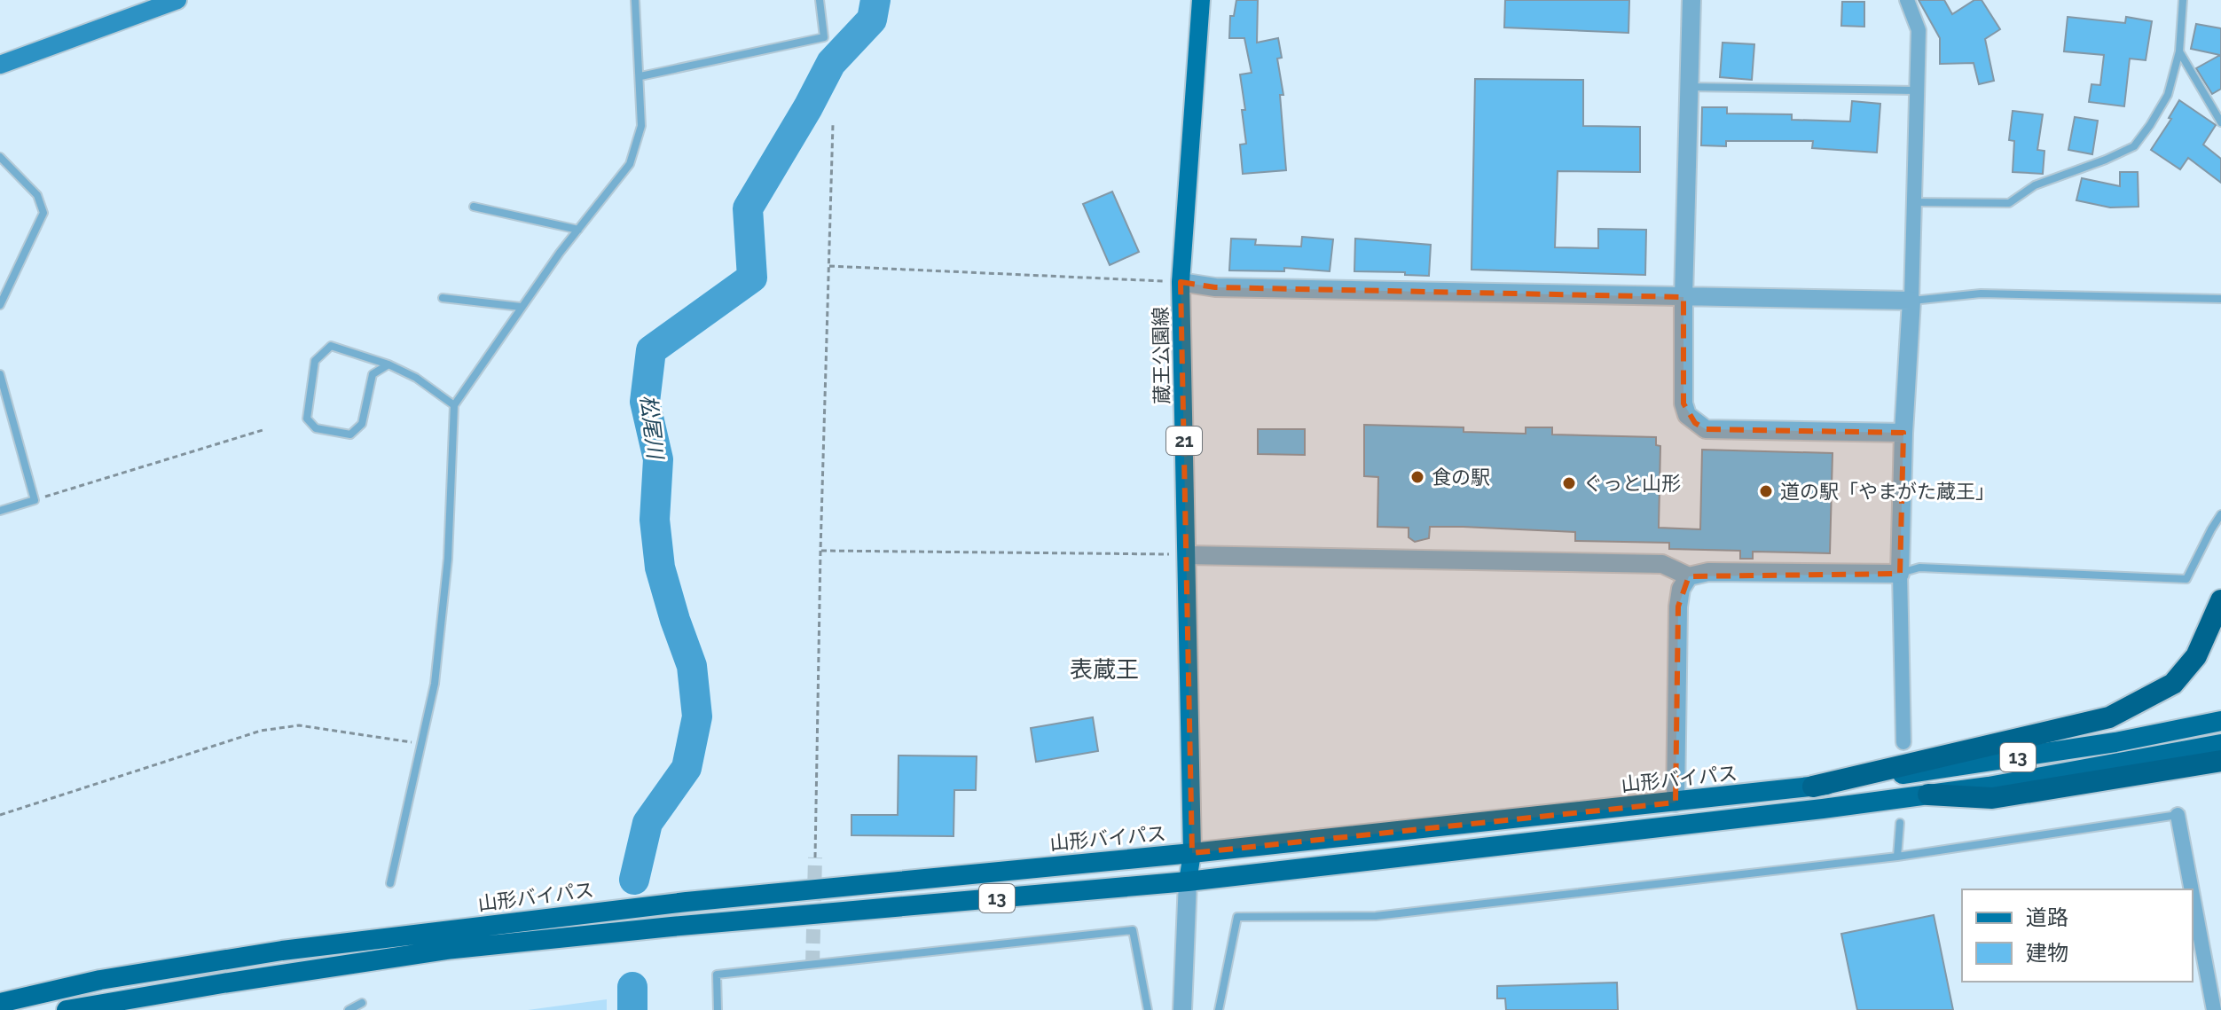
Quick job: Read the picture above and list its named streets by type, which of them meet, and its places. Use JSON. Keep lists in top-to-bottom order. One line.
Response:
{"streets":{"highway":["13","山形バイパス"],"main road":["蔵王公園線","21"]},"crossings":[["蔵王公園線","13"],["蔵王公園線","山形バイパス"]],"districts":["表蔵王"],"water":["松尾川"],"places":["食の駅","ぐっと山形","道の駅「やまがた蔵王」"],"legend":["道路","建物"]}
